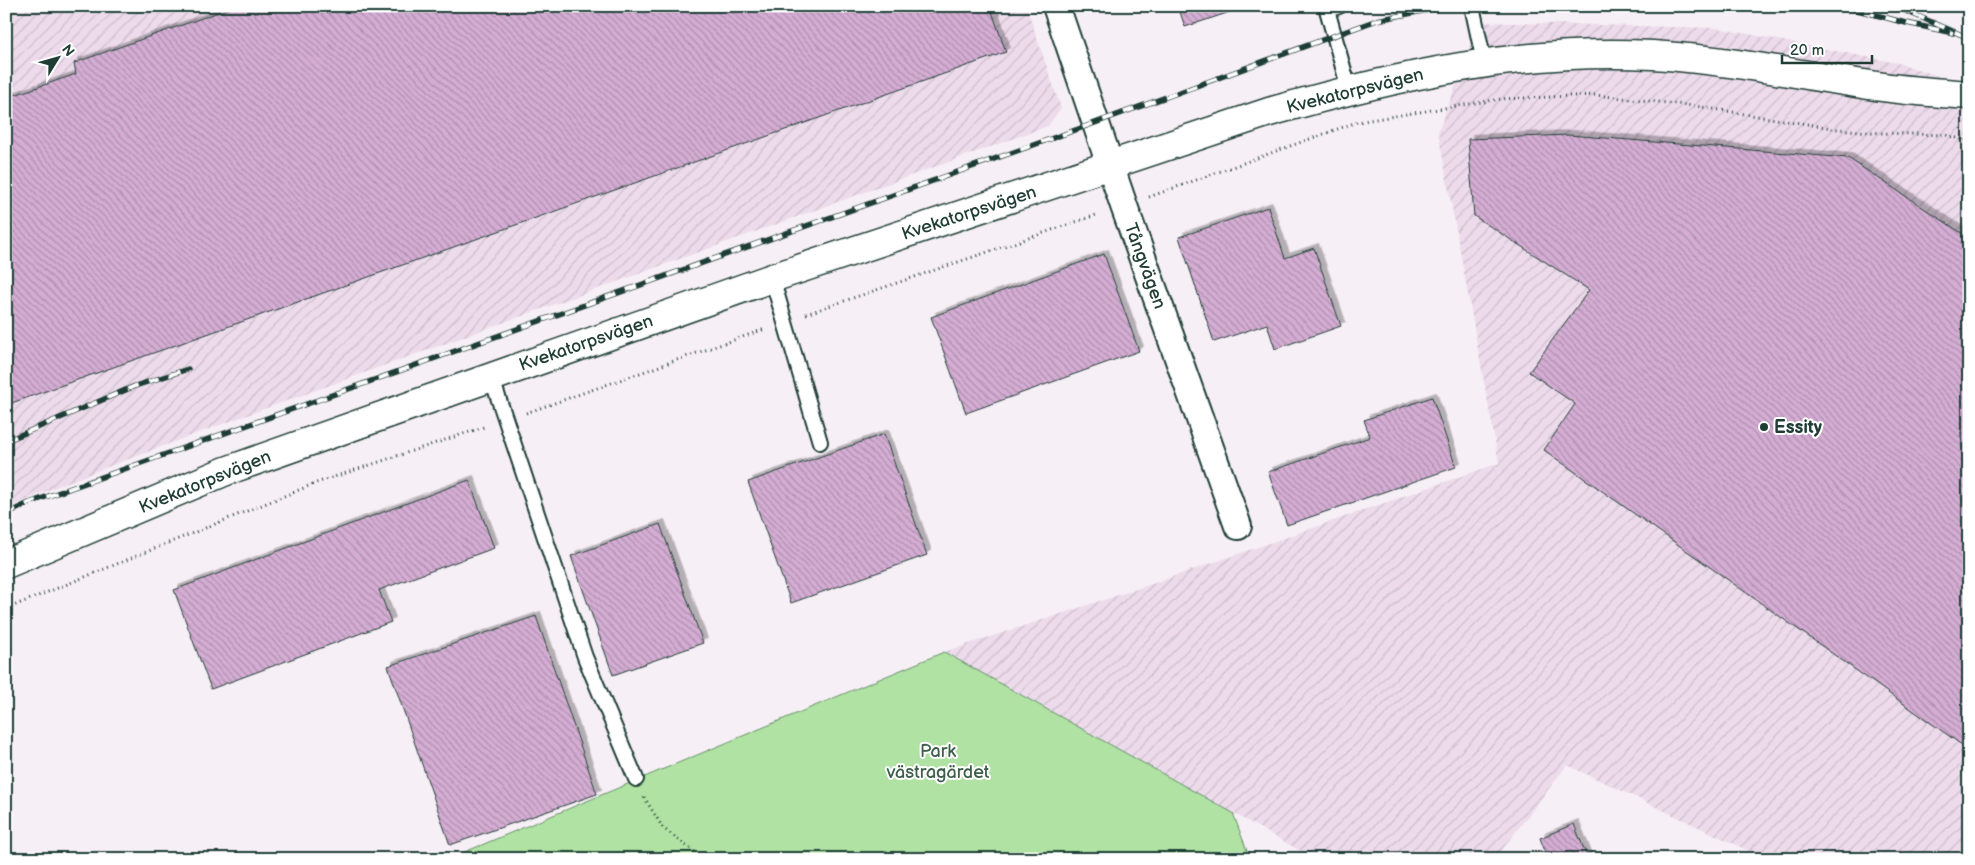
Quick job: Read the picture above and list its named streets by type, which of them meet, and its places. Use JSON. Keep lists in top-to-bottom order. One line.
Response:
{"streets":{"street":["Kvekatorpsvägen","Tångvägen"]},"crossings":[["Kvekatorpsvägen","Tångvägen"]],"parks":["Park västragärdet"],"places":["Essity"],"scale_bar":"20 m","north":"top right"}
